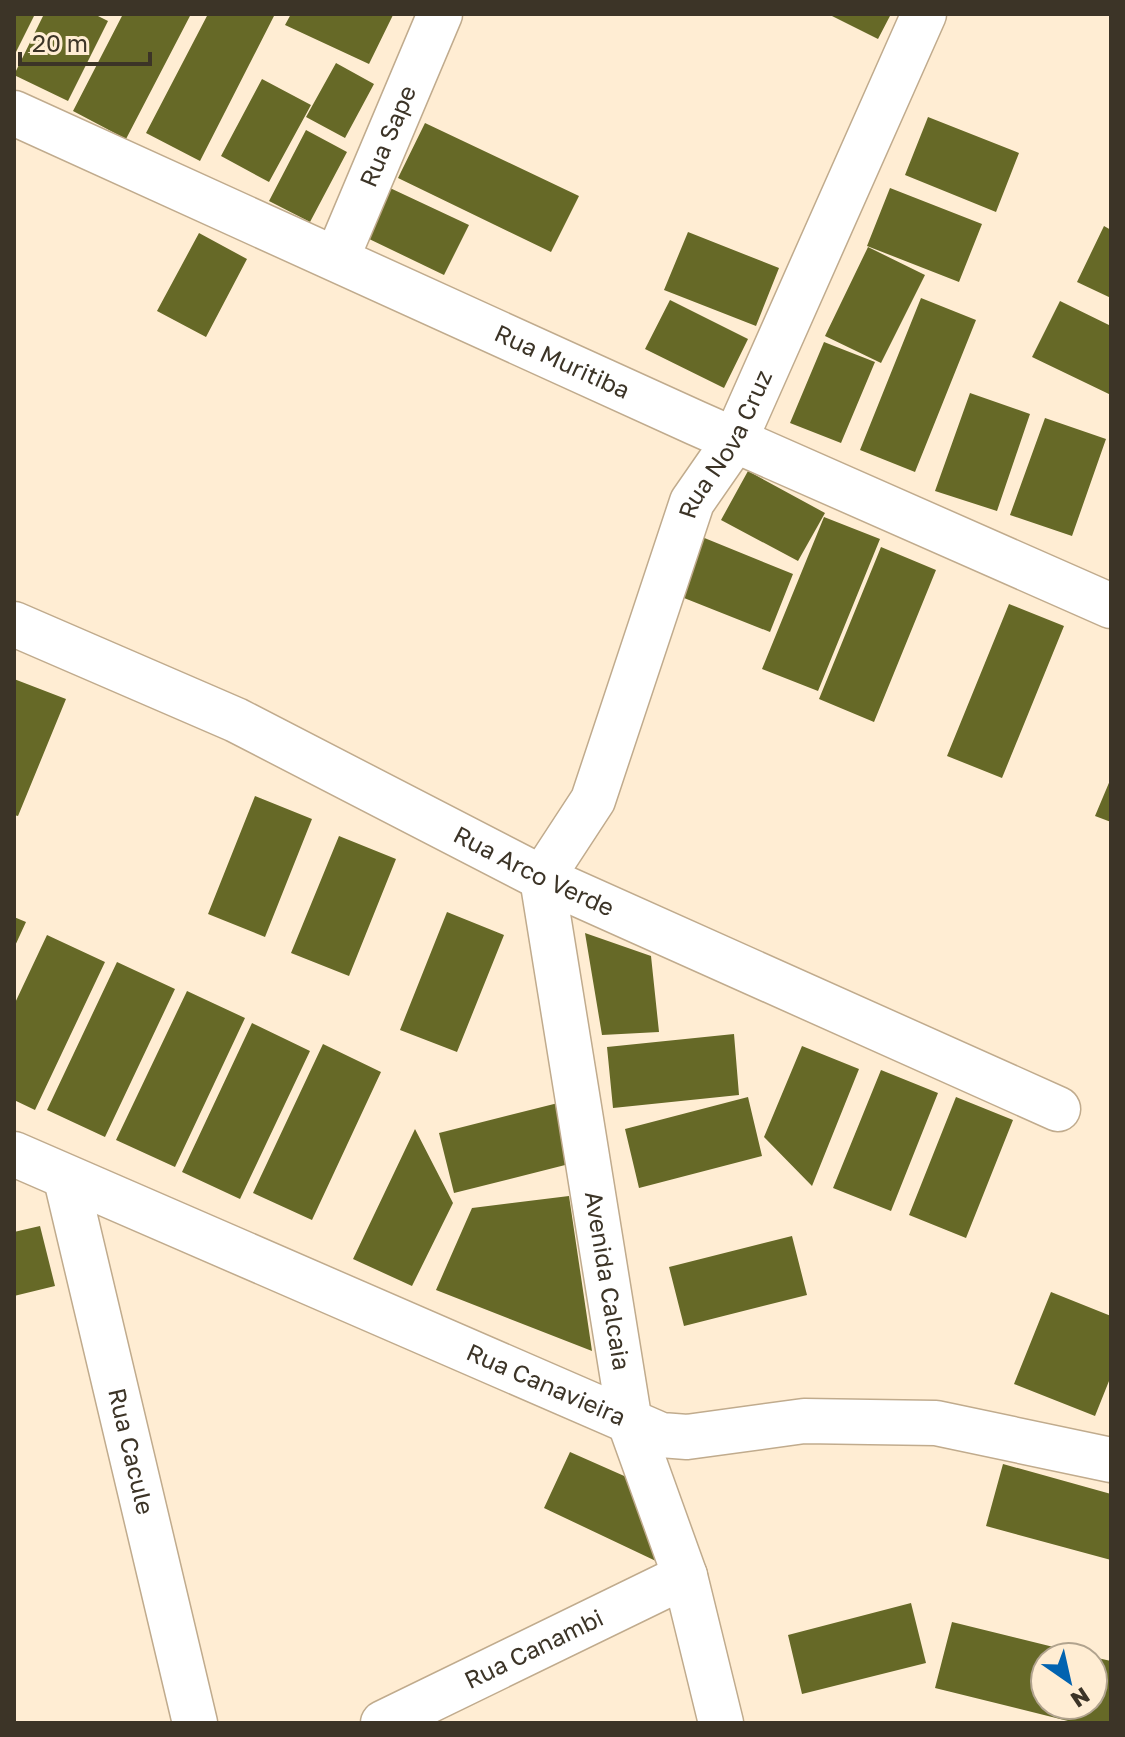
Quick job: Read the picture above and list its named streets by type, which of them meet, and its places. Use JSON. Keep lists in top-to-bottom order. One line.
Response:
{"streets":{"street":["Rua Sape","Rua Muritiba","Rua Nova Cruz","Rua Arco Verde","Avenida Calcaia","Rua Canavieira","Rua Cacule","Rua Canambi"]},"crossings":[["Rua Sape","Rua Muritiba"],["Rua Muritiba","Rua Nova Cruz"],["Rua Nova Cruz","Rua Arco Verde"],["Rua Nova Cruz","Avenida Calcaia"],["Rua Arco Verde","Avenida Calcaia"],["Avenida Calcaia","Rua Canavieira"],["Avenida Calcaia","Rua Canambi"],["Rua Canavieira","Rua Cacule"]],"scale_bar":"20 m","north":"bottom right"}
